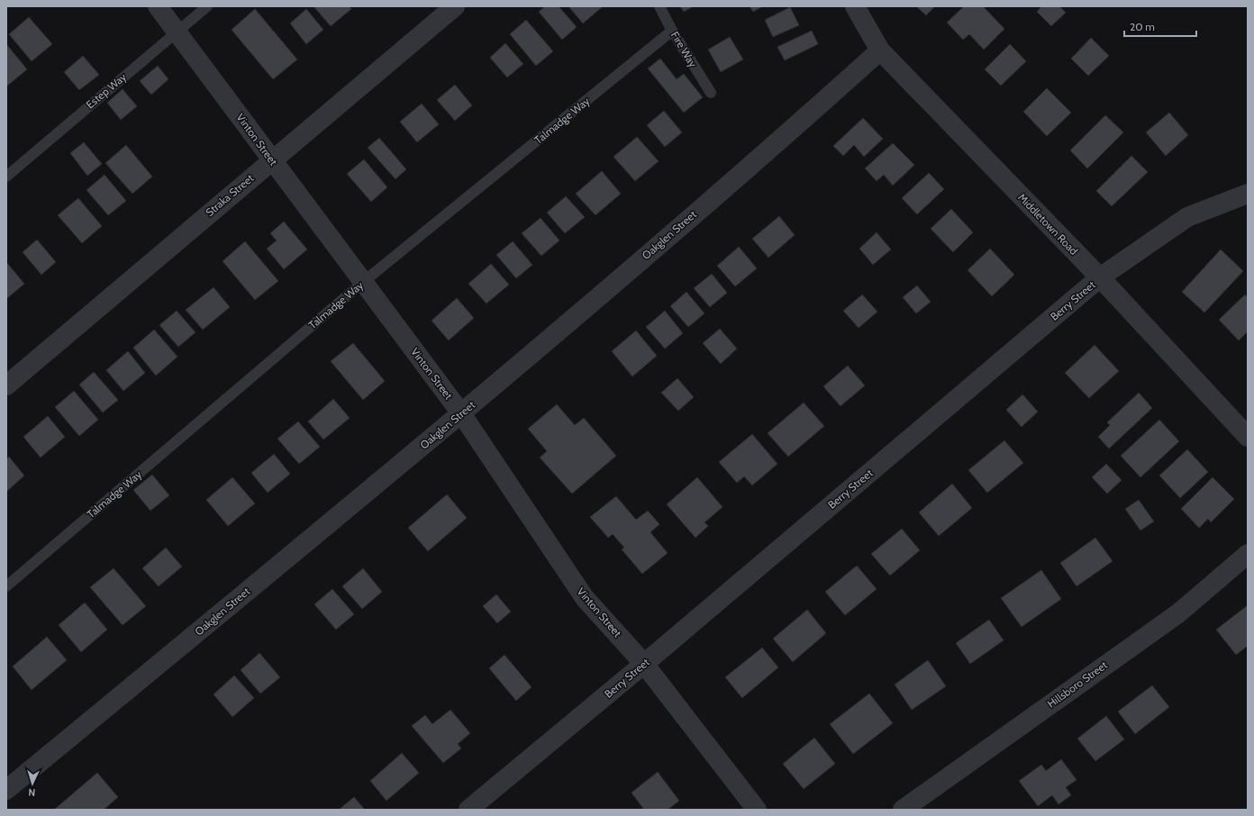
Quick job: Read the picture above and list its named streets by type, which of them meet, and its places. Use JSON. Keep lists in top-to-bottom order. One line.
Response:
{"streets":{"street":["Vinton Street","Straka Street","Middletown Road","Oakglen Street","Berry Street","Hillsboro Street"],"lane":["Fire Way","Estep Way","Talmadge Way"]},"crossings":[["Fire Way","Talmadge Way"],["Estep Way","Vinton Street"],["Talmadge Way","Vinton Street"],["Vinton Street","Straka Street"],["Vinton Street","Oakglen Street"],["Vinton Street","Berry Street"],["Middletown Road","Oakglen Street"],["Middletown Road","Berry Street"]],"scale_bar":"20 m","north":"bottom"}
